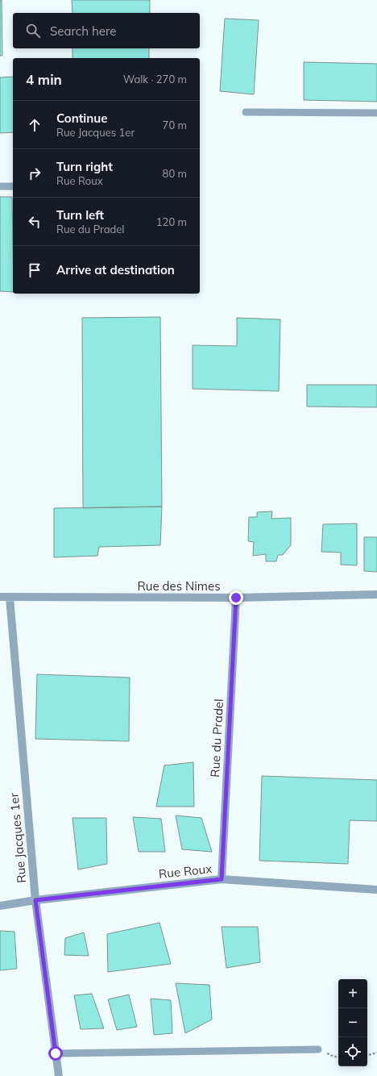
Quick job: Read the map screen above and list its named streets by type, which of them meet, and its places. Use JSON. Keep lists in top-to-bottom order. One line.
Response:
{"streets":{"street":["Rue des Nimes","Rue du Pradel","Rue Jacques 1er","Rue Roux"]},"crossings":[["Rue des Nimes","Rue du Pradel"],["Rue des Nimes","Rue Jacques 1er"],["Rue du Pradel","Rue Roux"],["Rue Jacques 1er","Rue Roux"]],"page":{"search":"Search here","heading":["4 min","Walk · 270 m"],"list":[["Continue","Rue Jacques 1er","70 m"],["Turn right","Rue Roux","80 m"],["Turn left","Rue du Pradel","120 m"],"Arrive at destination"],"map_buttons":["+","−"]}}
